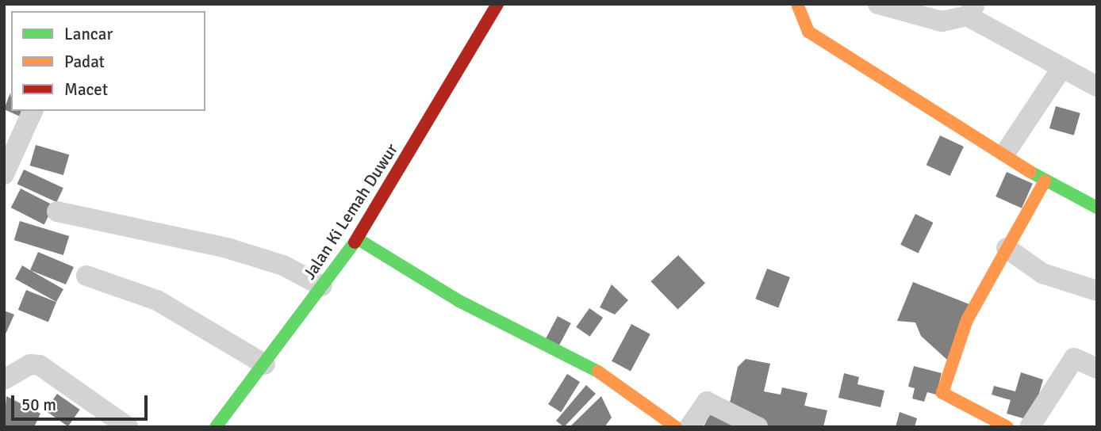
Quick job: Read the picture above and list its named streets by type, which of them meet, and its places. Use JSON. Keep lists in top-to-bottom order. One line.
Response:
{"streets":{"street":["Jalan Ki Lemah Duwur"]},"legend":["Lancar","Padat","Macet"],"scale_bar":"50 m"}
